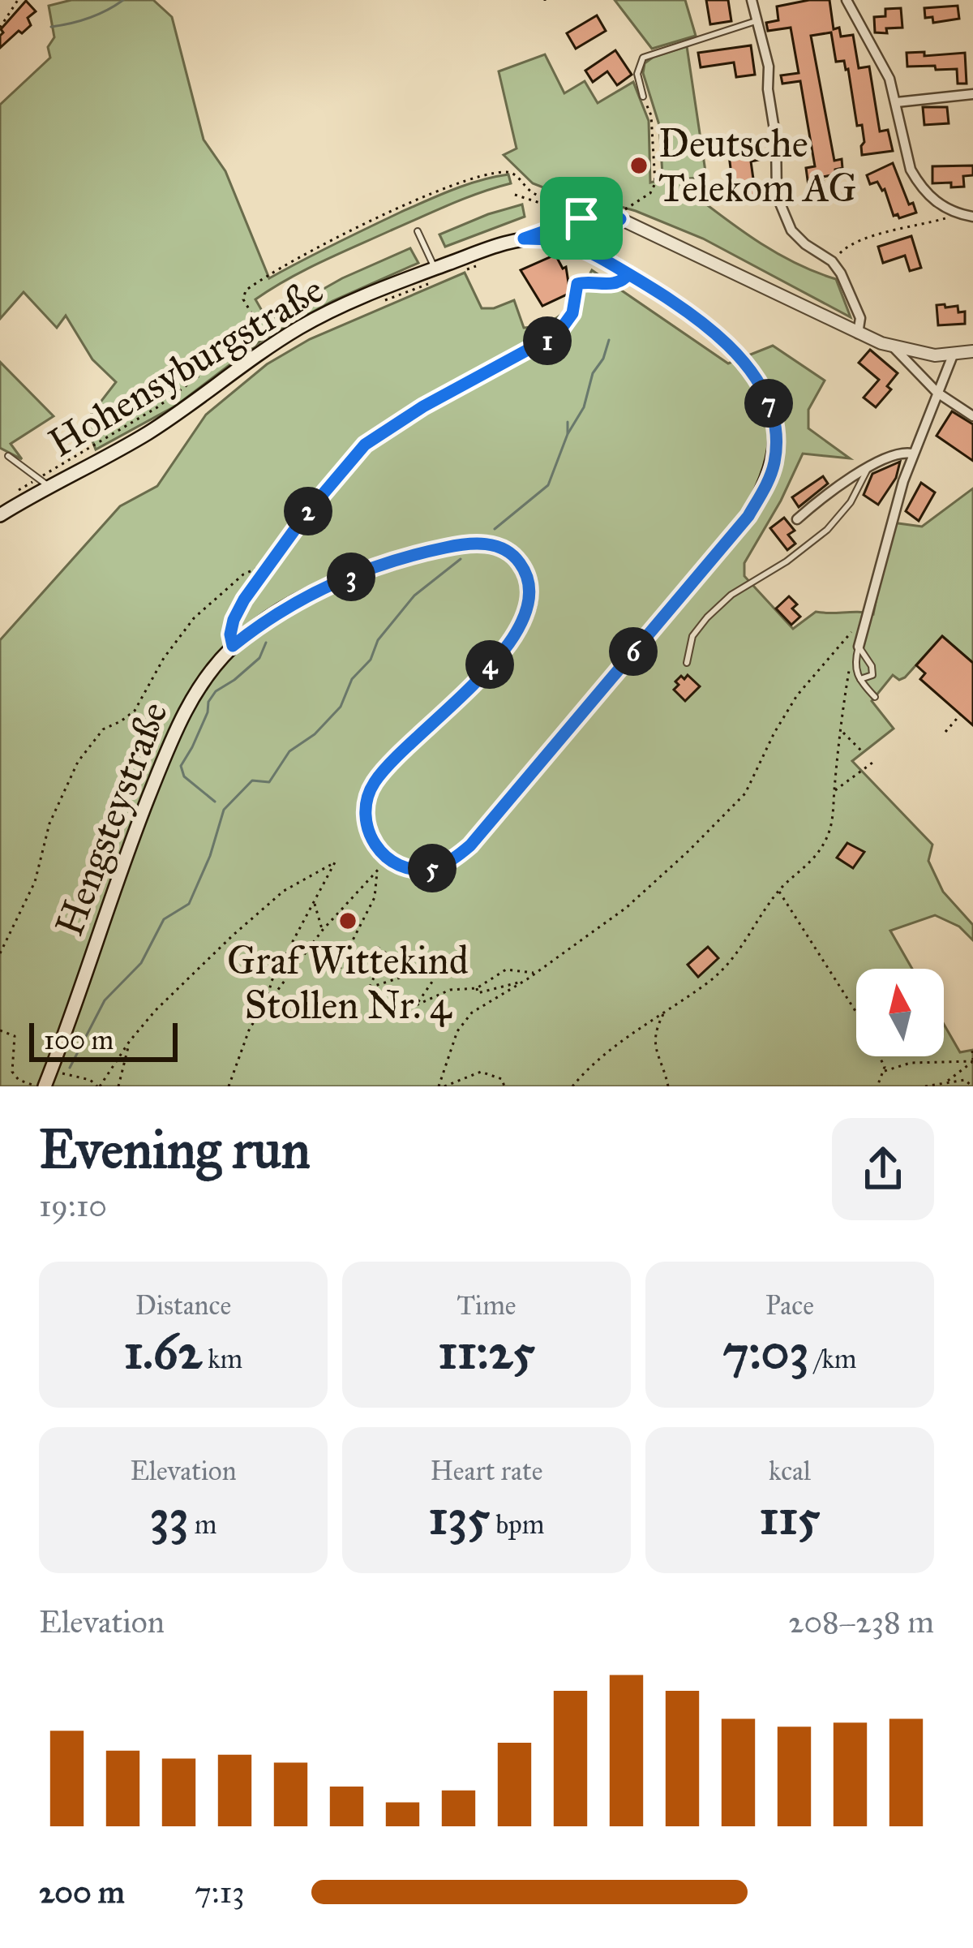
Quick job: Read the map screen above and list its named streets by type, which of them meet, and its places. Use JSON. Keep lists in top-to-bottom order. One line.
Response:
{"streets":{"main road":["Hohensyburgstraße","Hengsteystraße"]},"crossings":[["Hohensyburgstraße","Hengsteystraße"]],"places":["Deutsche Telekom AG","Graf Wittekind Stollen Nr. 4"],"scale_bar":"100 m","north":"top","page":{"pins":["1","7","2","3","6","4","5"],"scale":"100 m","heading":["Evening run","19:10"],"stats":[["Distance","1.62 km"],["Time","11:25"],["Pace","7:03 /km"],["Elevation","33 m"],["Heart rate","135 bpm"],["kcal","115"]],"chart":["Elevation","208–238 m"],"list":[{"name":"200 m","note":"7:13"}]}}
